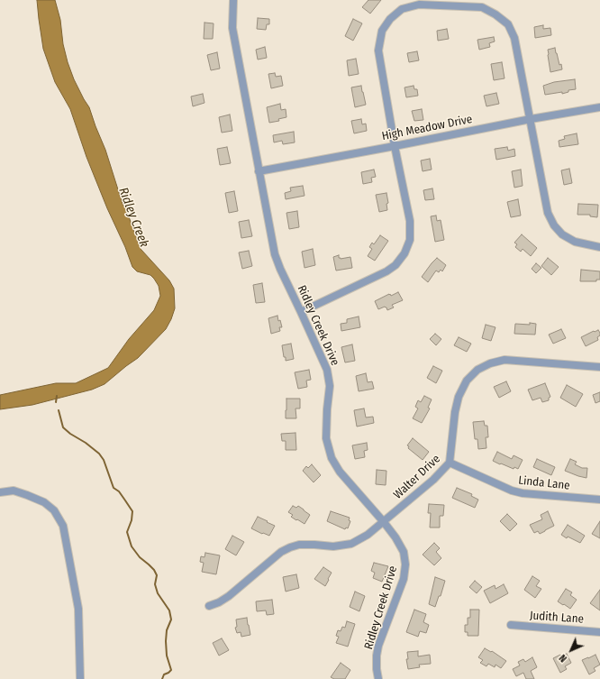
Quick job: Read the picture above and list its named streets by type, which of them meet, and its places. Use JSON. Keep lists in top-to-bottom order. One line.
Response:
{"streets":{"street":["High Meadow Drive","Ridley Creek Drive","Walter Drive","Linda Lane","Judith Lane"]},"crossings":[["High Meadow Drive","Ridley Creek Drive"],["Ridley Creek Drive","Walter Drive"],["Walter Drive","Linda Lane"]],"water":["Ridley Creek"],"north":"bottom left"}
